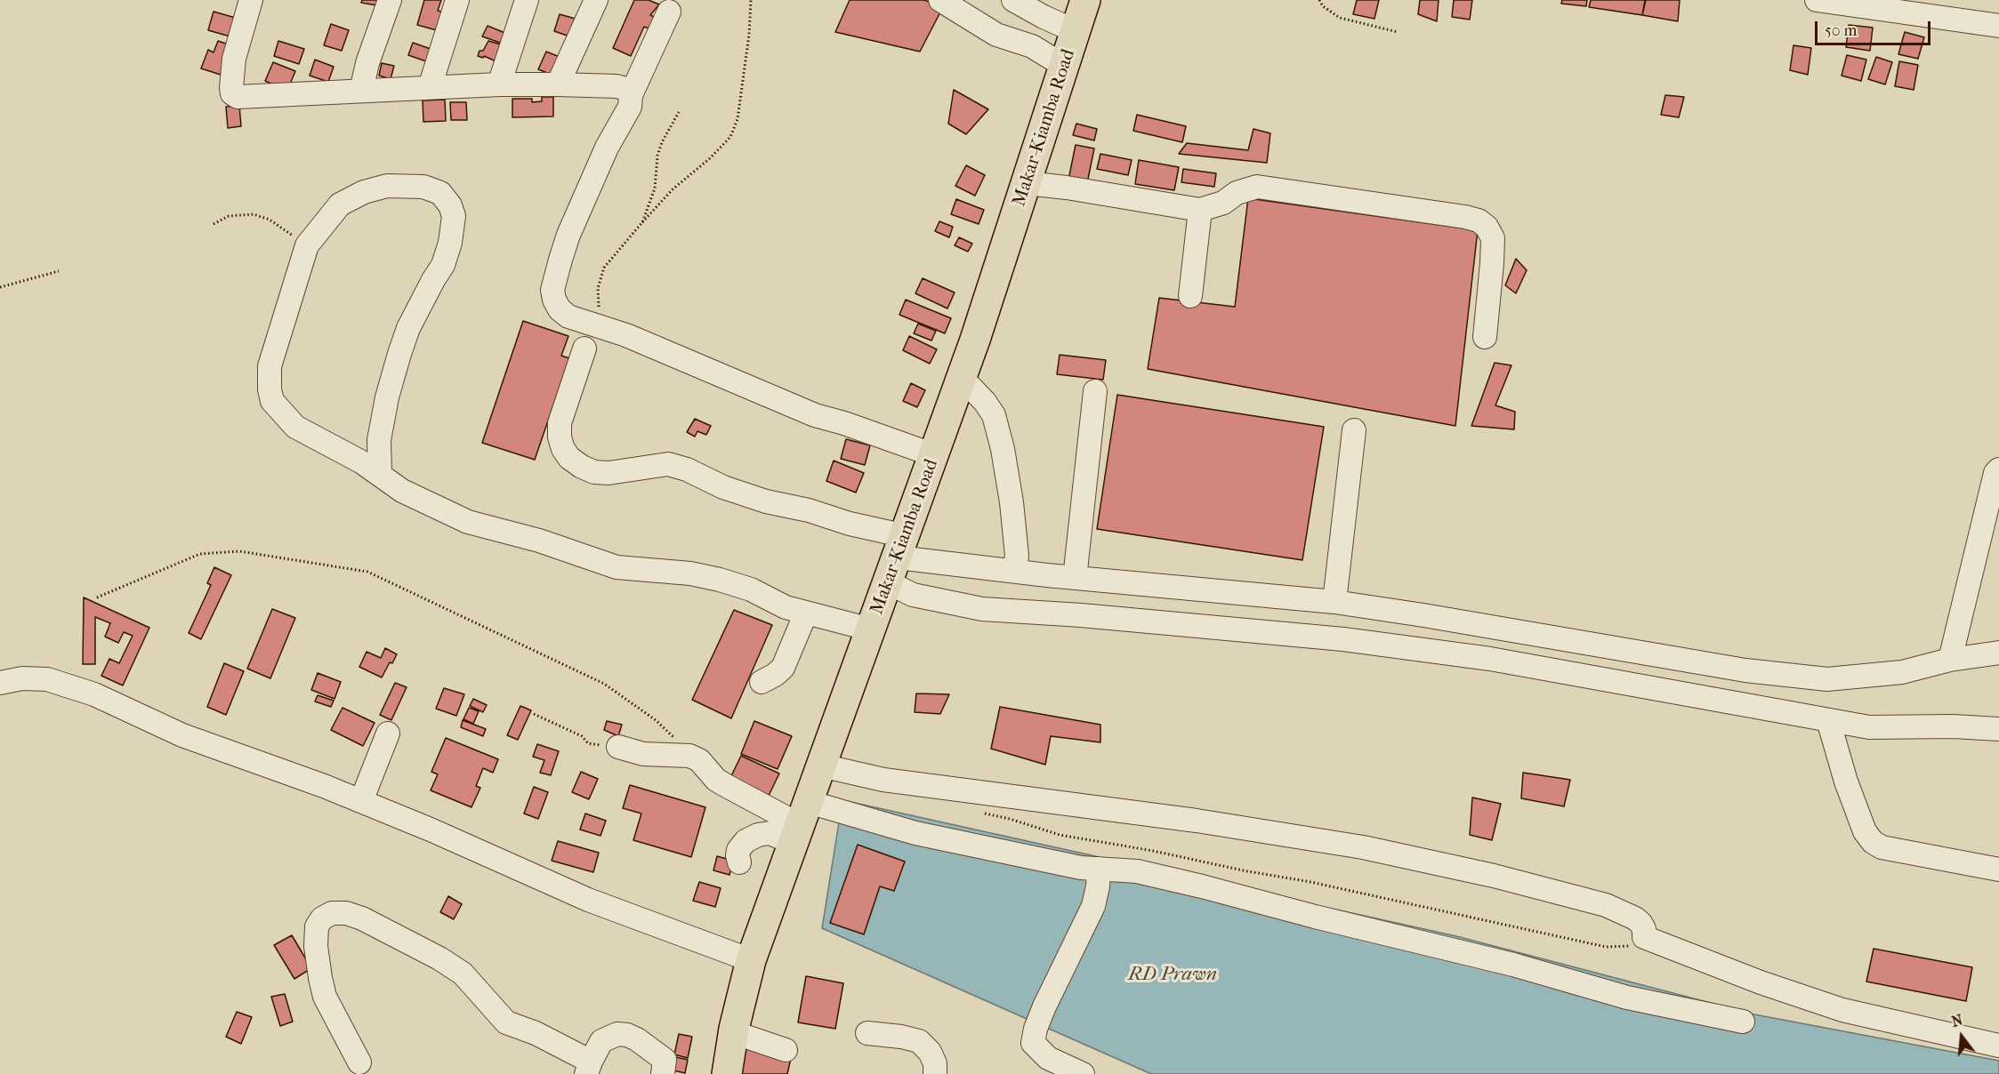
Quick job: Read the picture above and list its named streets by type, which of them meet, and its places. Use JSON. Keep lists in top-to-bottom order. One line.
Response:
{"streets":{"main road":["Makar-Kiamba Road"]},"water":["RD Prawn"],"scale_bar":"50 m","north":"top"}
